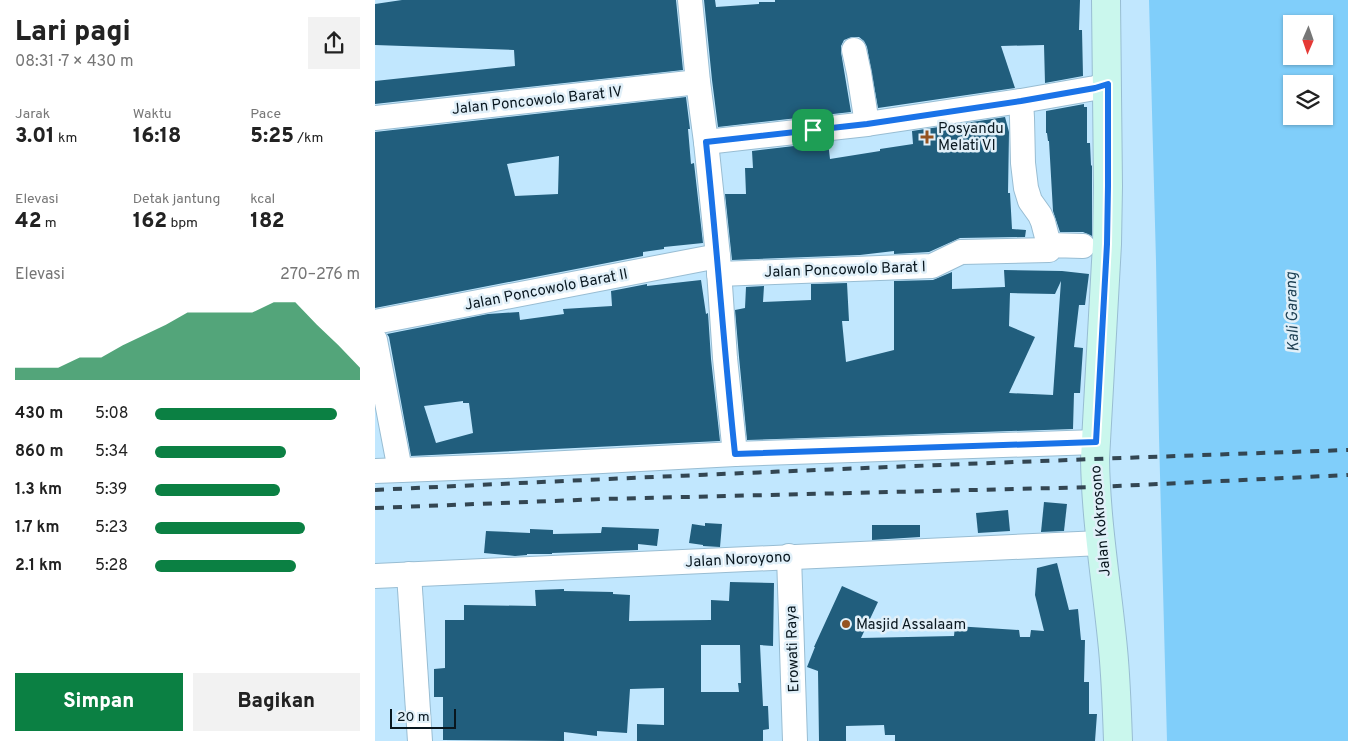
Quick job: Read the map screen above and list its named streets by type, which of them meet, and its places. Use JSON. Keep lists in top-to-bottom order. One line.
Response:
{"streets":{"street":["Jalan Poncowolo Barat IV","Jalan Poncowolo Barat I","Jalan Poncowolo Barat II","Jalan Kokrosono","Jalan Noroyono","Erowati Raya"]},"crossings":[["Jalan Poncowolo Barat I","Jalan Poncowolo Barat II"],["Jalan Kokrosono","Jalan Noroyono"],["Jalan Noroyono","Erowati Raya"]],"water":["Kali Garang"],"places":{"health":["Posyandu Melati VI"],"other":["Masjid Assalaam"]},"scale_bar":"20 m","north":"bottom","page":{"heading":["Lari pagi","08:31 · 7 × 430 m"],"stats":[["Jarak","3.01 km"],["Waktu","16:18"],["Pace","5:25 /km"],["Elevasi","42 m"],["Detak jantung","162 bpm"],["kcal","182"]],"chart":["Elevasi","270–276 m"],"list":[{"name":"430 m","note":"5:08"},{"name":"860 m","note":"5:34"},{"name":"1.3 km","note":"5:39"},{"name":"1.7 km","note":"5:23"},{"name":"2.1 km","note":"5:28"}],"buttons":["Simpan","Bagikan"],"scale":"20 m"}}
